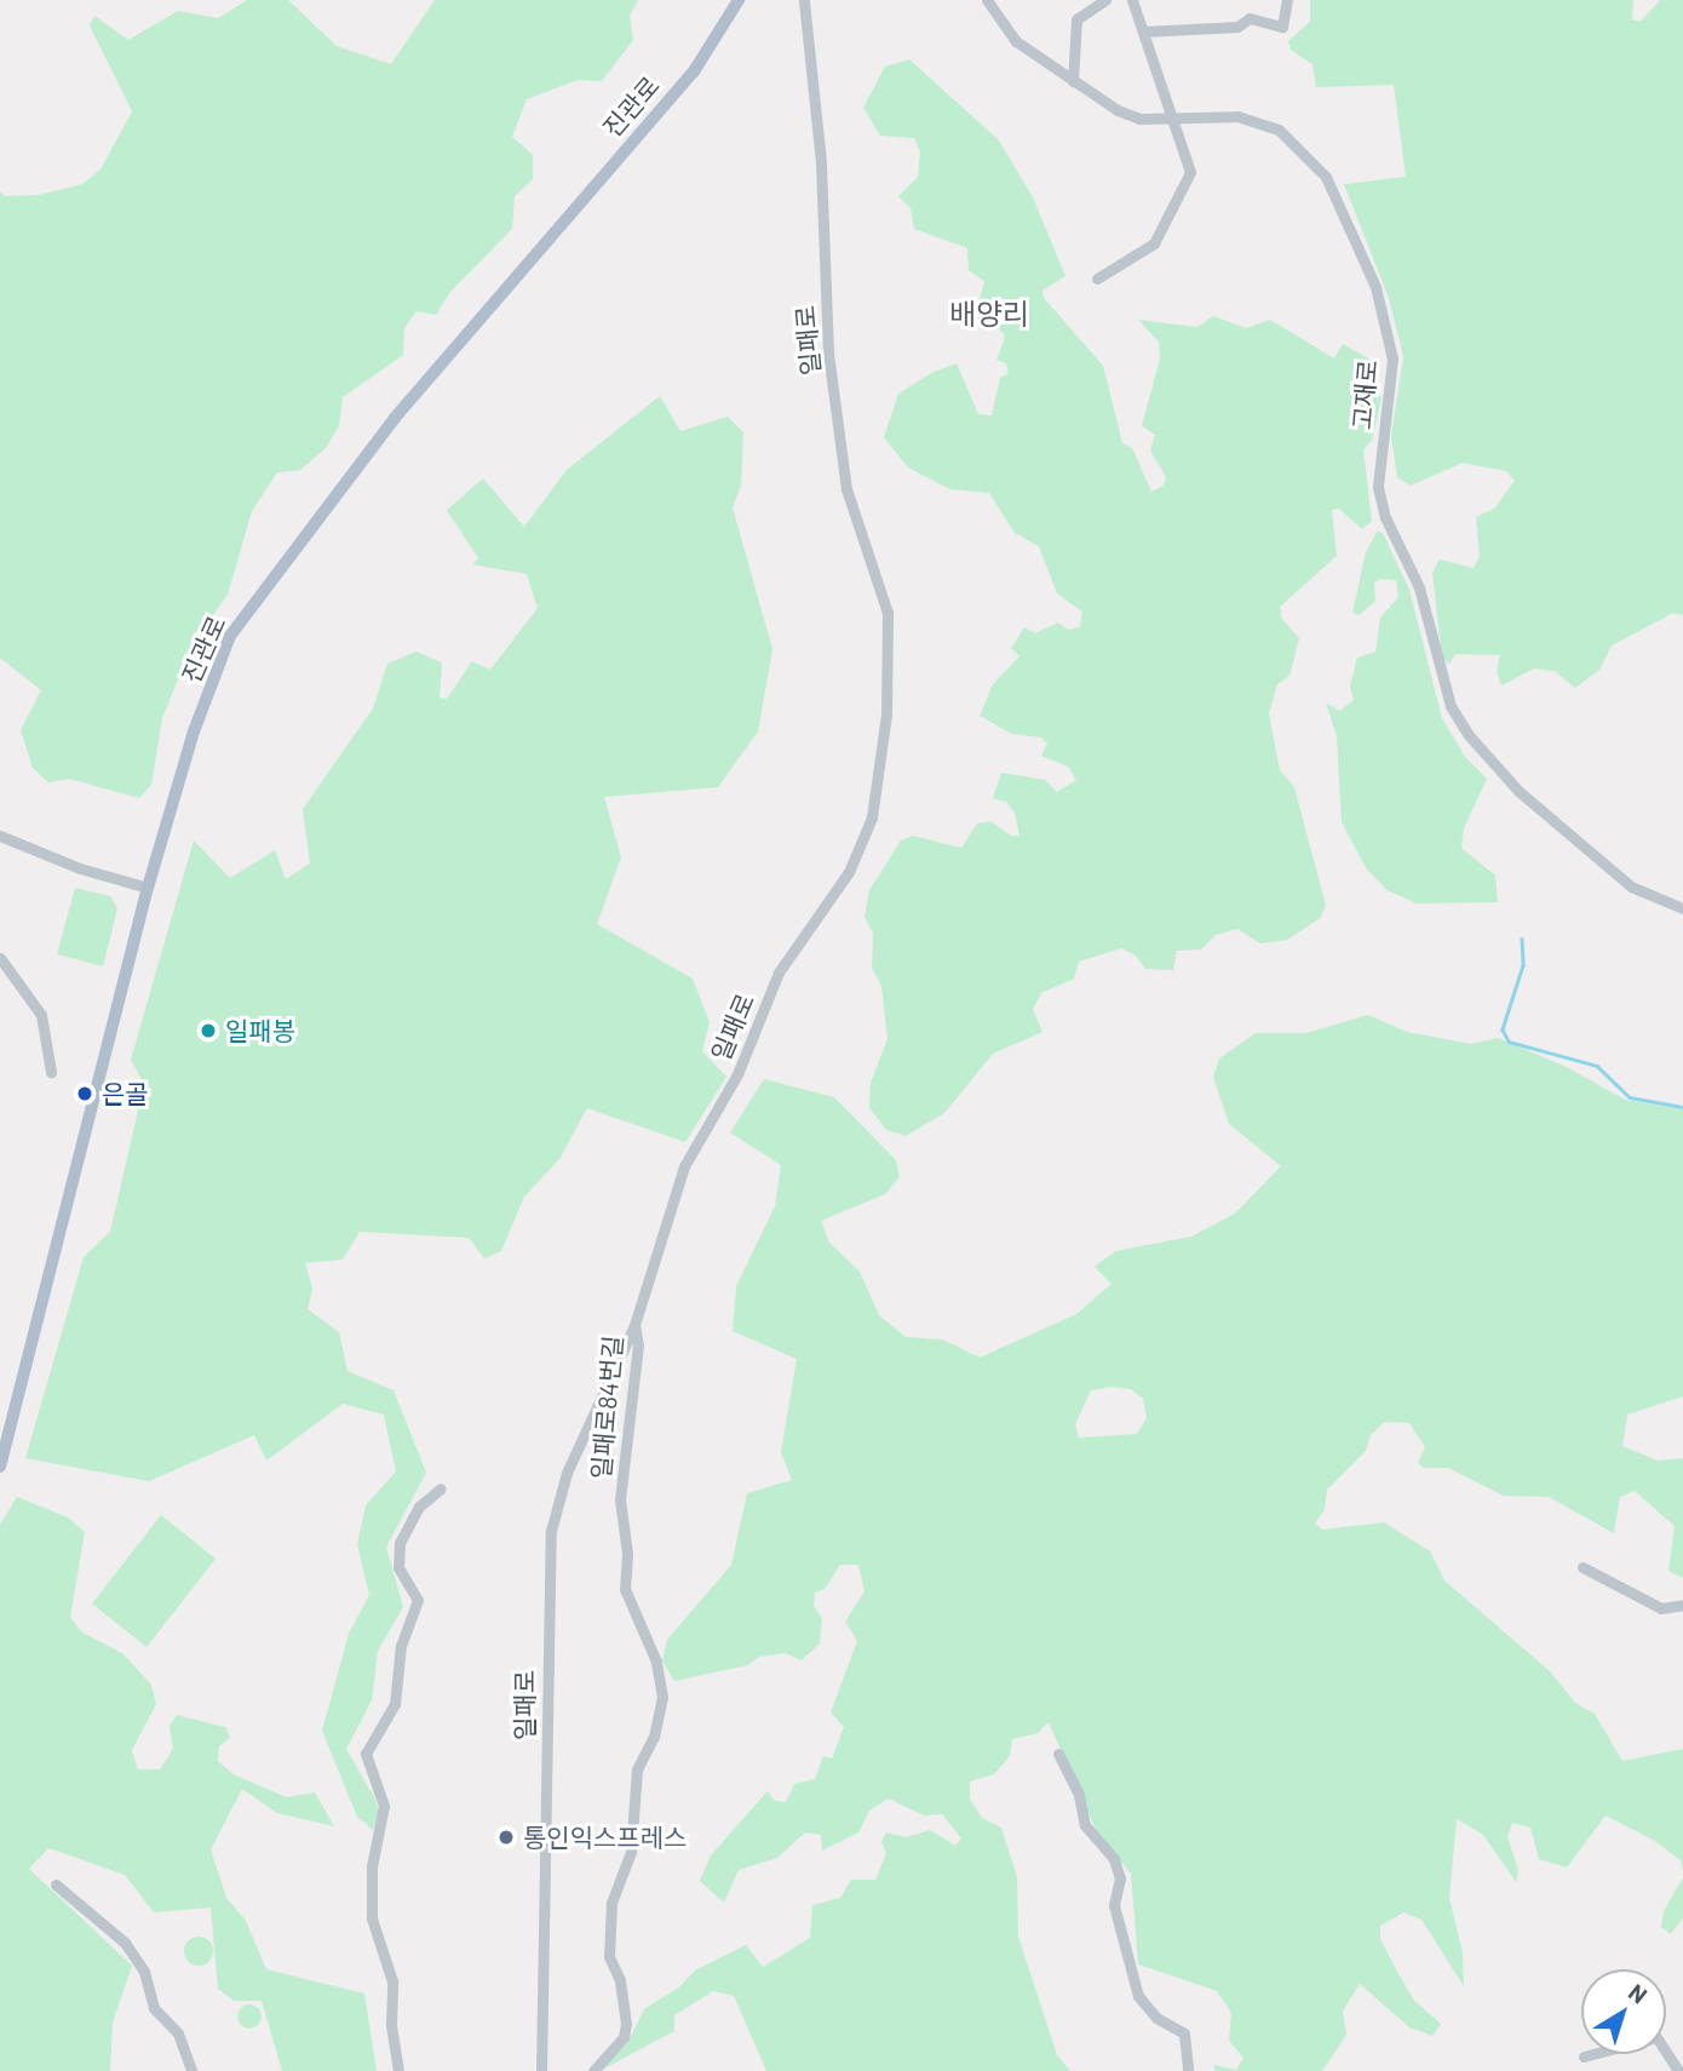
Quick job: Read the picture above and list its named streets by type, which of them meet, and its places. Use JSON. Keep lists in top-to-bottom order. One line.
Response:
{"streets":{"main road":["진관로"],"street":["일패로","고재로","일패로84번길"]},"crossings":[["일패로","일패로84번길"]],"districts":["배양리"],"places":["일패봉","은골","통인익스프레스"],"north":"top right"}
